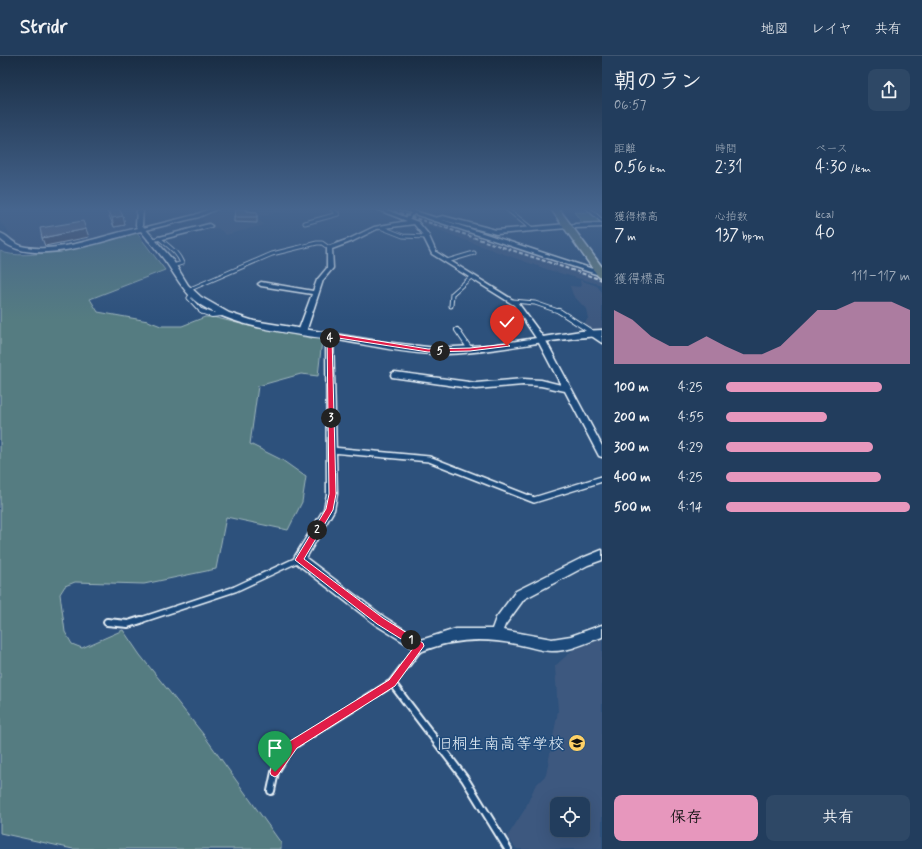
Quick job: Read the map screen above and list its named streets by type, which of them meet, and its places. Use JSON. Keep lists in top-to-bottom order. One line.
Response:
{"places":{"school or university":["旧桐生南高等学校"]},"page":{"header":"Stridr","nav":["地図","レイヤ","共有"],"heading":["朝のラン","06:57"],"stats":[["距離","0.56 km"],["時間","2:31"],["ペース","4:30 /km"],["獲得標高","7 m"],["心拍数","137 bpm"],["kcal","40"]],"chart":["獲得標高","111–117 m"],"pins":["4","5","3","2","1"],"list":[{"name":"100 m","note":"4:25"},{"name":"200 m","note":"4:55"},{"name":"300 m","note":"4:29"},{"name":"400 m","note":"4:25"},{"name":"500 m","note":"4:14"}],"buttons":["保存","共有"]}}
